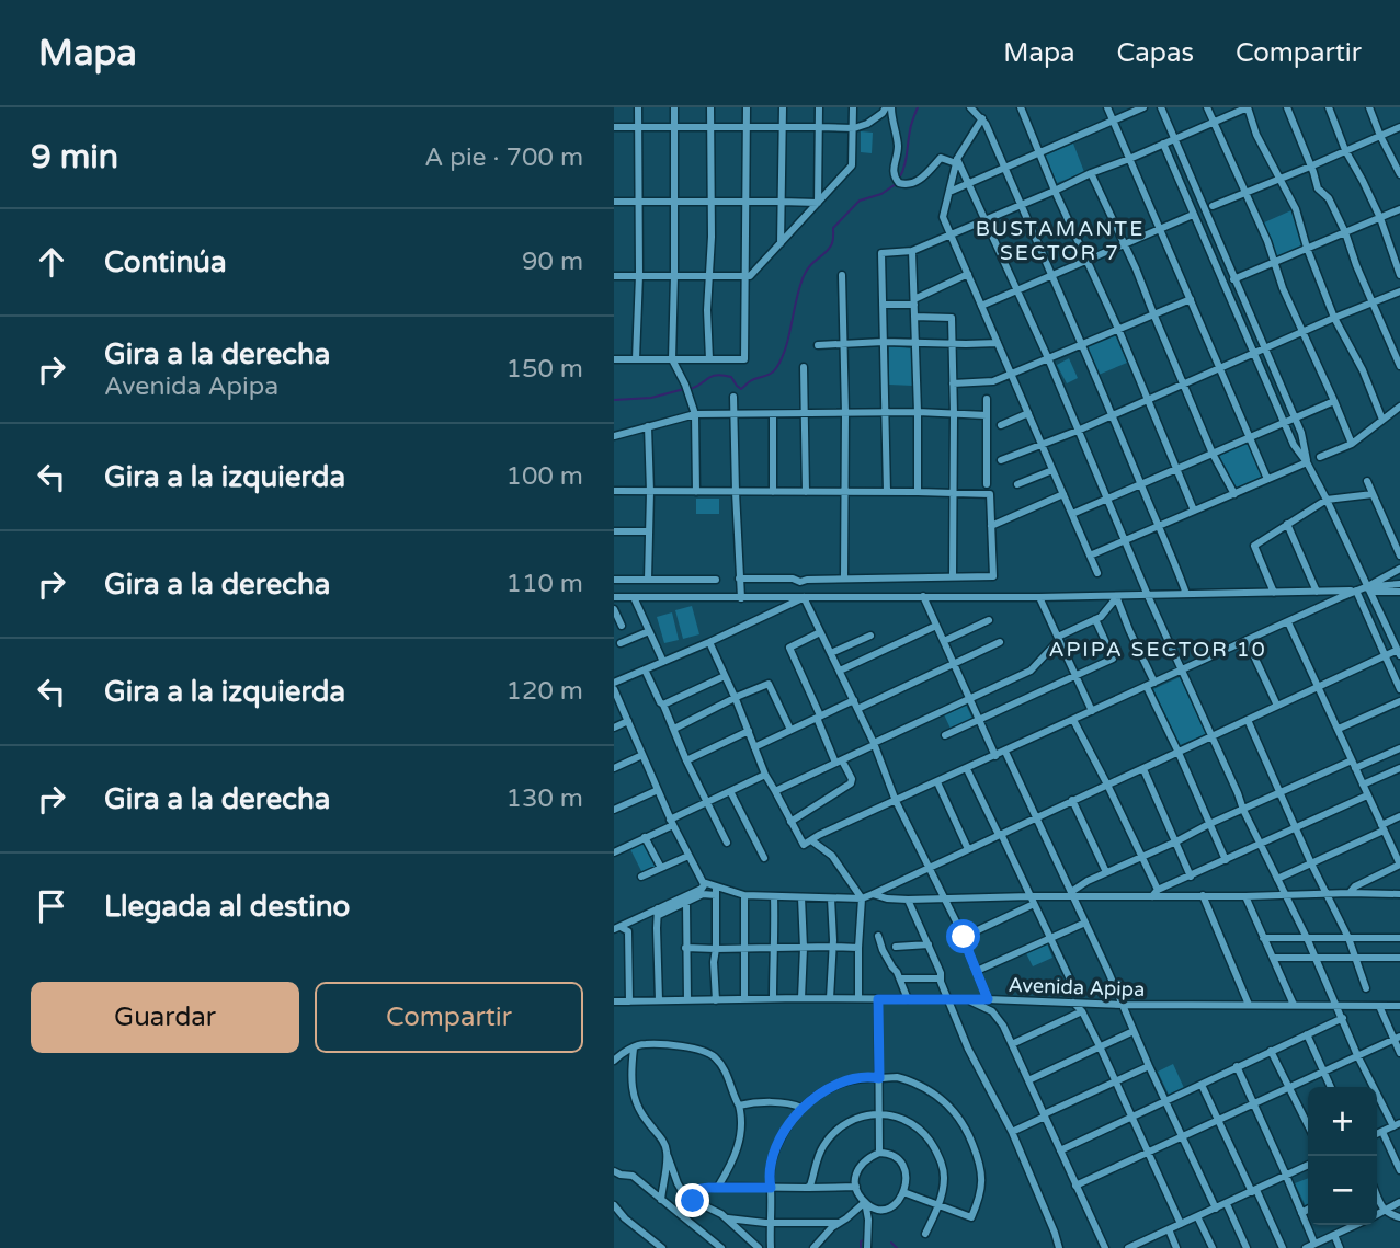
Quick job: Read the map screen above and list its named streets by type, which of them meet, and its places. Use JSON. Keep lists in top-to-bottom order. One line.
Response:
{"streets":{"street":["Avenida Apipa"]},"districts":["BUSTAMANTE SECTOR 7","APIPA SECTOR 10"],"page":{"header":"Mapa","nav":["Mapa","Capas","Compartir"],"heading":["9 min","A pie · 700 m"],"list":[["Continúa","90 m"],["Gira a la derecha","Avenida Apipa","150 m"],["Gira a la izquierda","100 m"],["Gira a la derecha","110 m"],["Gira a la izquierda","120 m"],["Gira a la derecha","130 m"],"Llegada al destino"],"buttons":["Guardar","Compartir"],"map_buttons":["+","−"]}}
